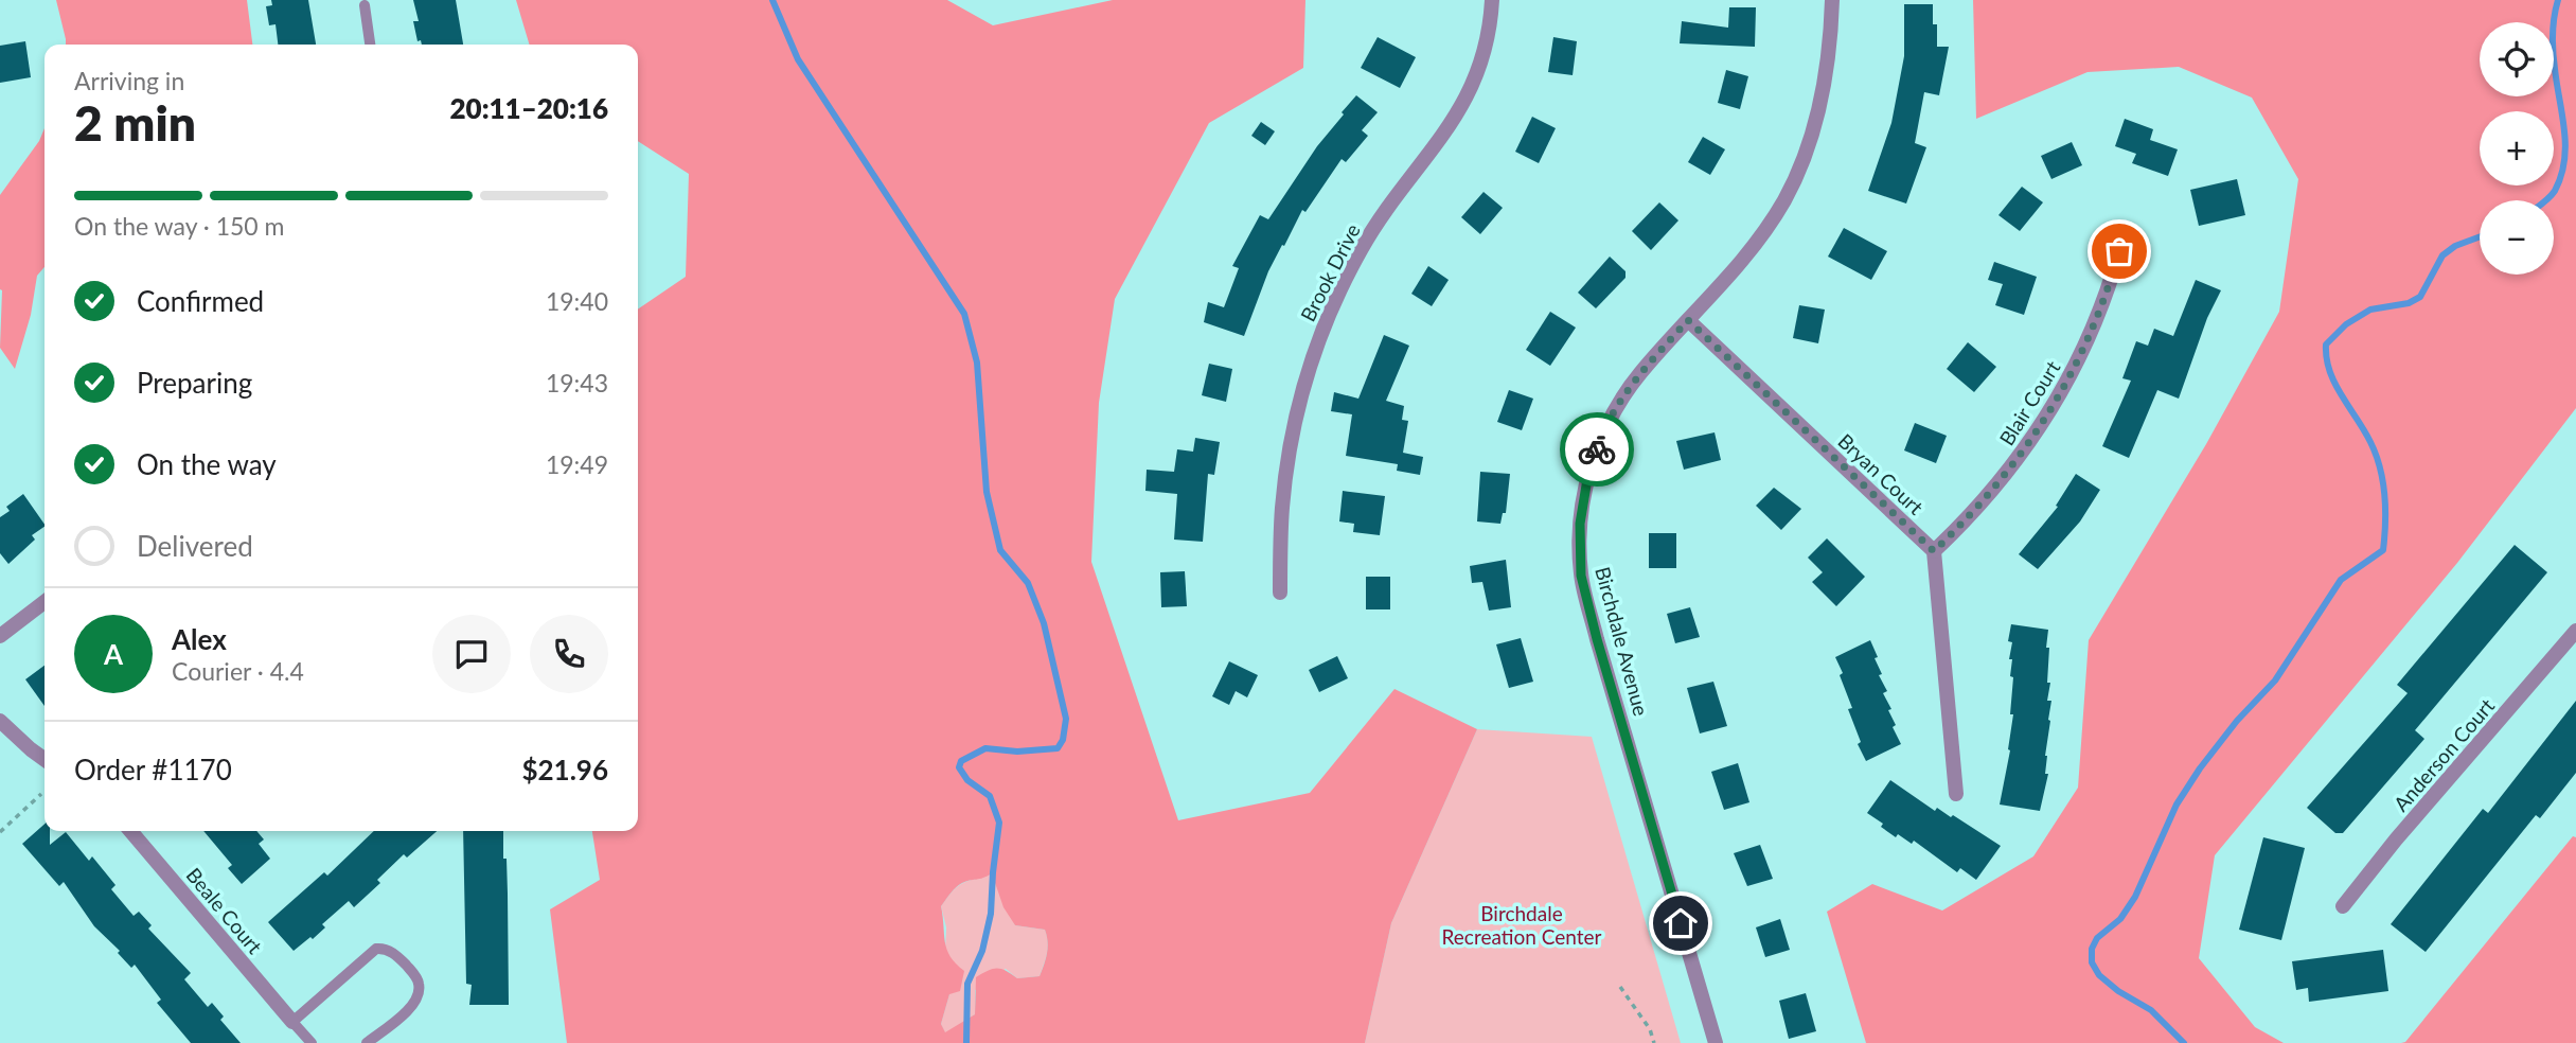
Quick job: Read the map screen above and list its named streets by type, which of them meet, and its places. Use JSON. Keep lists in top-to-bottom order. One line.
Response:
{"streets":{"street":["Brook Drive","Blair Court","Bryan Court","Birchdale Avenue","Anderson Court","Beale Court"]},"crossings":[["Blair Court","Bryan Court"],["Bryan Court","Birchdale Avenue"]],"parks":["Birchdale Recreation Center"],"page":{"map_buttons":["+","−"],"heading":["2 min","Arriving in","20:11–20:16"],"panel":["Alex","Courier · 4.4","Order #1170","$21.96"],"bar":"On the way · 150 m","list":[["Confirmed","19:40"],["Preparing","19:43"],["On the way","19:49"],"Delivered"],"round":"A"}}
